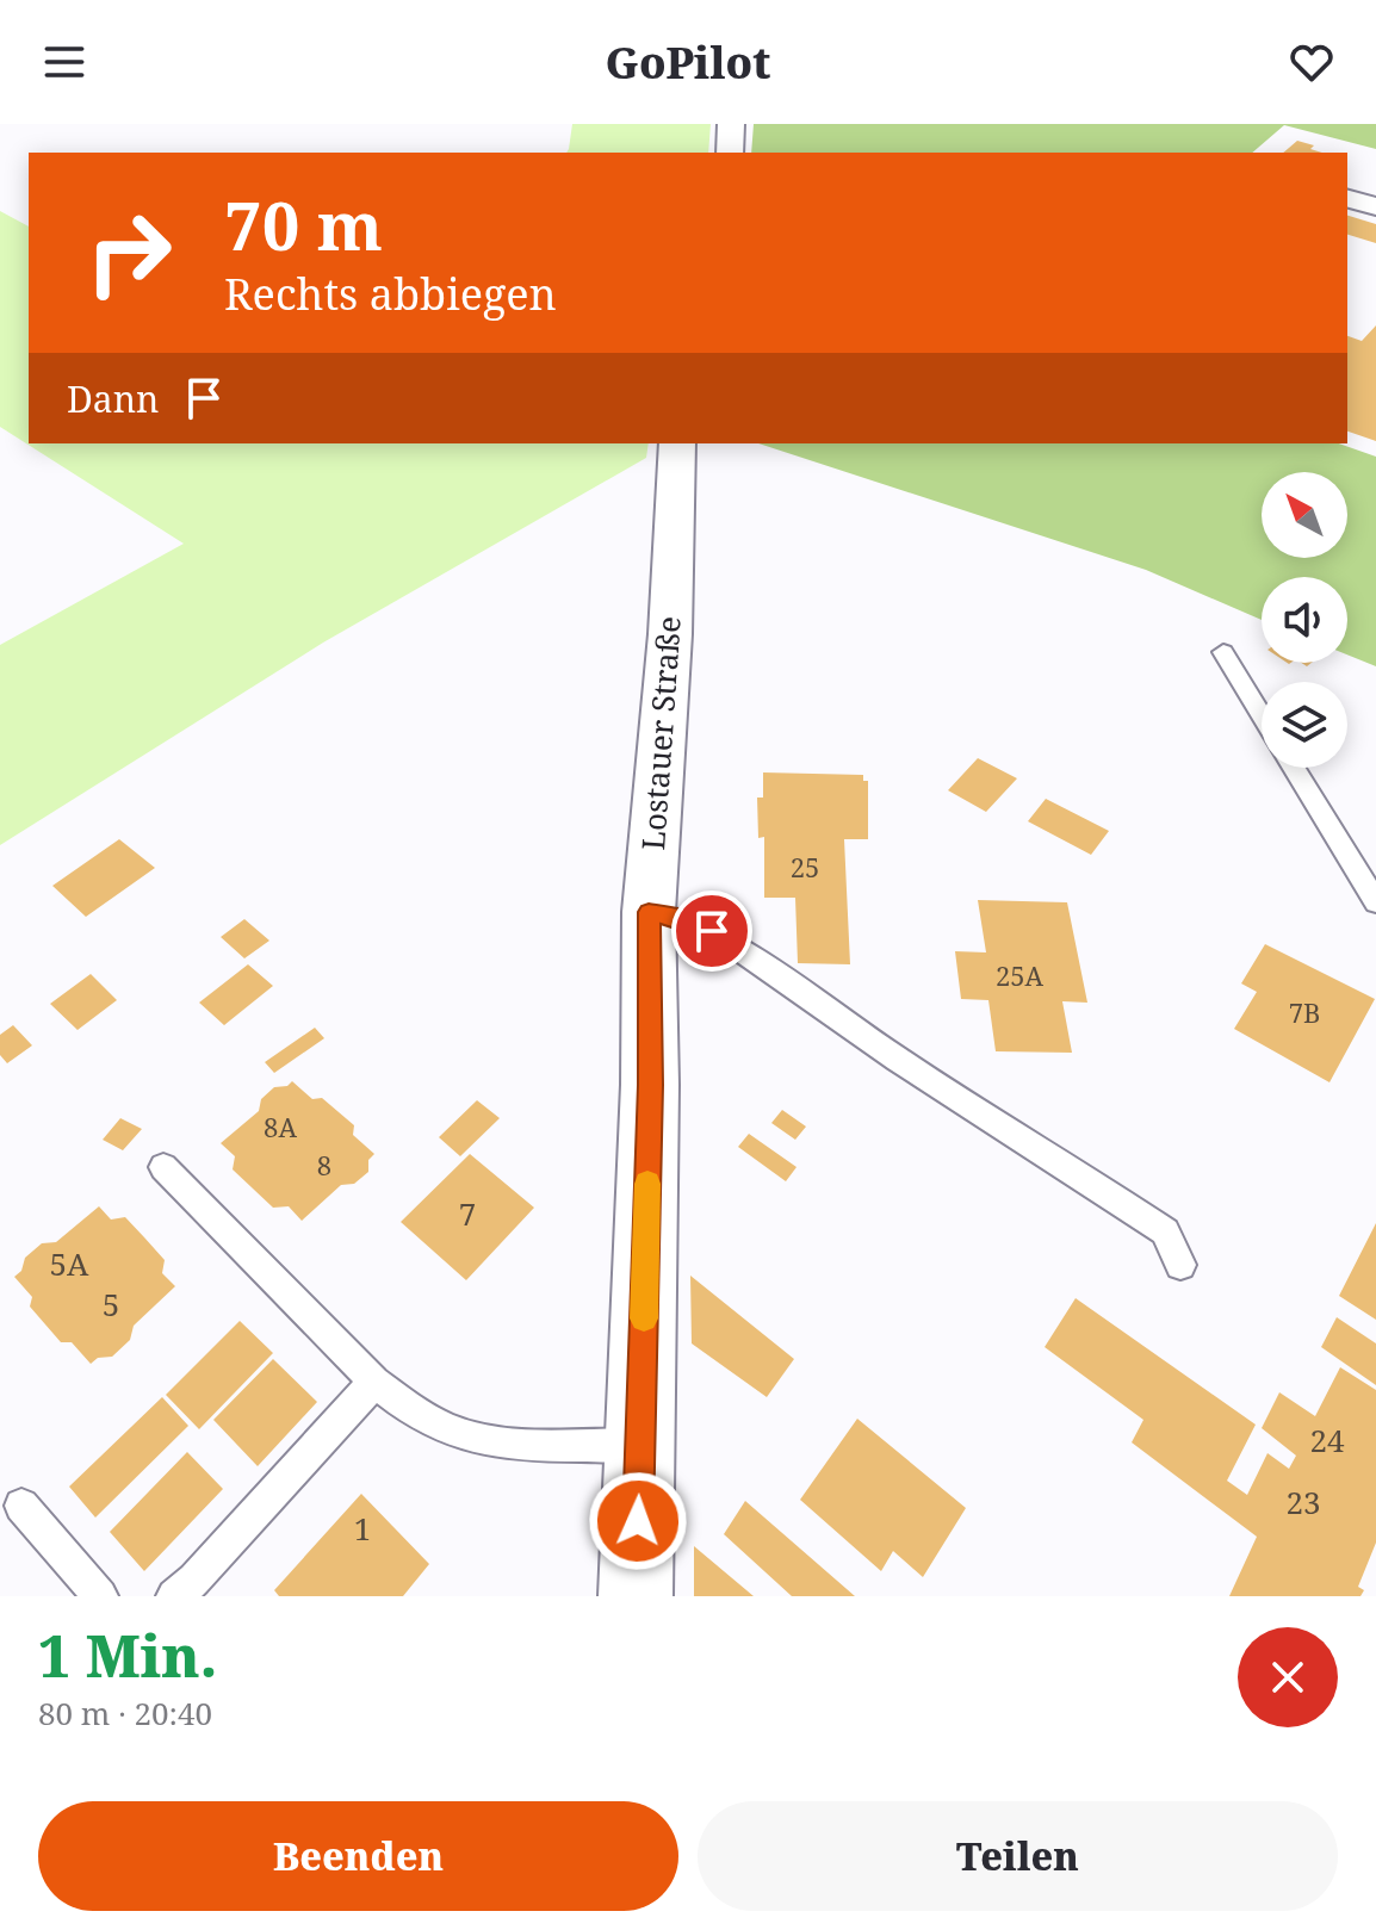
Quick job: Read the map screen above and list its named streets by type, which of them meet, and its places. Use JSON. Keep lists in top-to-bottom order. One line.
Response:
{"streets":{"street":["Lostauer Straße"]},"house_numbers":["25","25A","7B","8A","8","7","5A","5","24","23","1"],"north":"top left","page":{"header":"GoPilot","turn":["70 m","Rechts abbiegen"],"then":"Dann","heading":["1 Min.","80 m · 20:40"],"buttons":["Beenden","Teilen"]}}
